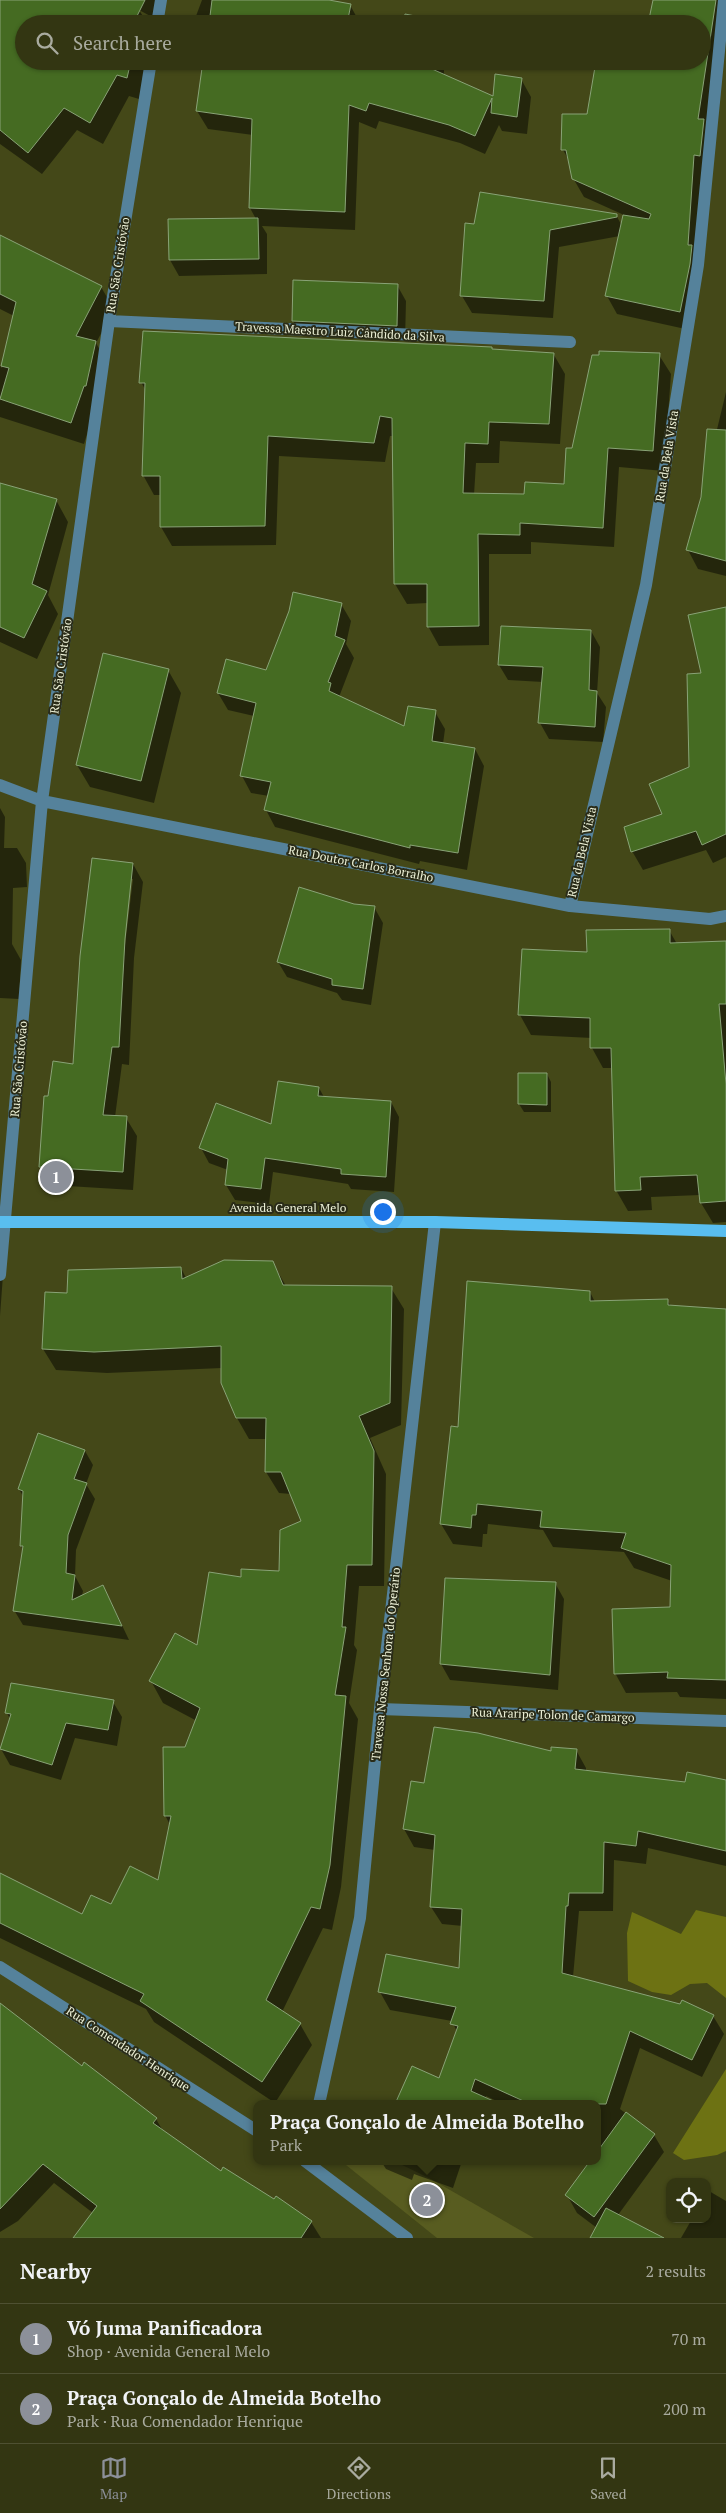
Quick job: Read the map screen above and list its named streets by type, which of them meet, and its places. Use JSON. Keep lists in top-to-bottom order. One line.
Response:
{"streets":{"main road":["Avenida General Melo"],"street":["Rua São Cristóvão","Travessa Maestro Luiz Cândido da Silva","Rua da Bela Vista","Rua Doutor Carlos Borralho","Travessa Nossa Senhora do Operário","Rua Araripe Tolon de Camargo","Rua Comendador Henrique"]},"crossings":[["Rua São Cristóvão","Travessa Maestro Luiz Cândido da Silva"],["Rua São Cristóvão","Rua Doutor Carlos Borralho"],["Rua São Cristóvão","Avenida General Melo"],["Rua da Bela Vista","Rua Doutor Carlos Borralho"],["Avenida General Melo","Travessa Nossa Senhora do Operário"],["Travessa Nossa Senhora do Operário","Rua Araripe Tolon de Camargo"]],"page":{"search":"Search here","pins":["1","2"],"popup":["Praça Gonçalo de Almeida Botelho","Park"],"heading":["Nearby","2 results"],"list":[{"mark":"1","name":"Vó Juma Panificadora","note":"Shop · Avenida General Melo","value":"70 m"},{"mark":"2","name":"Praça Gonçalo de Almeida Botelho","note":"Park · Rua Comendador Henrique","value":"200 m"}],"nav":["Map","Directions","Saved"]}}
